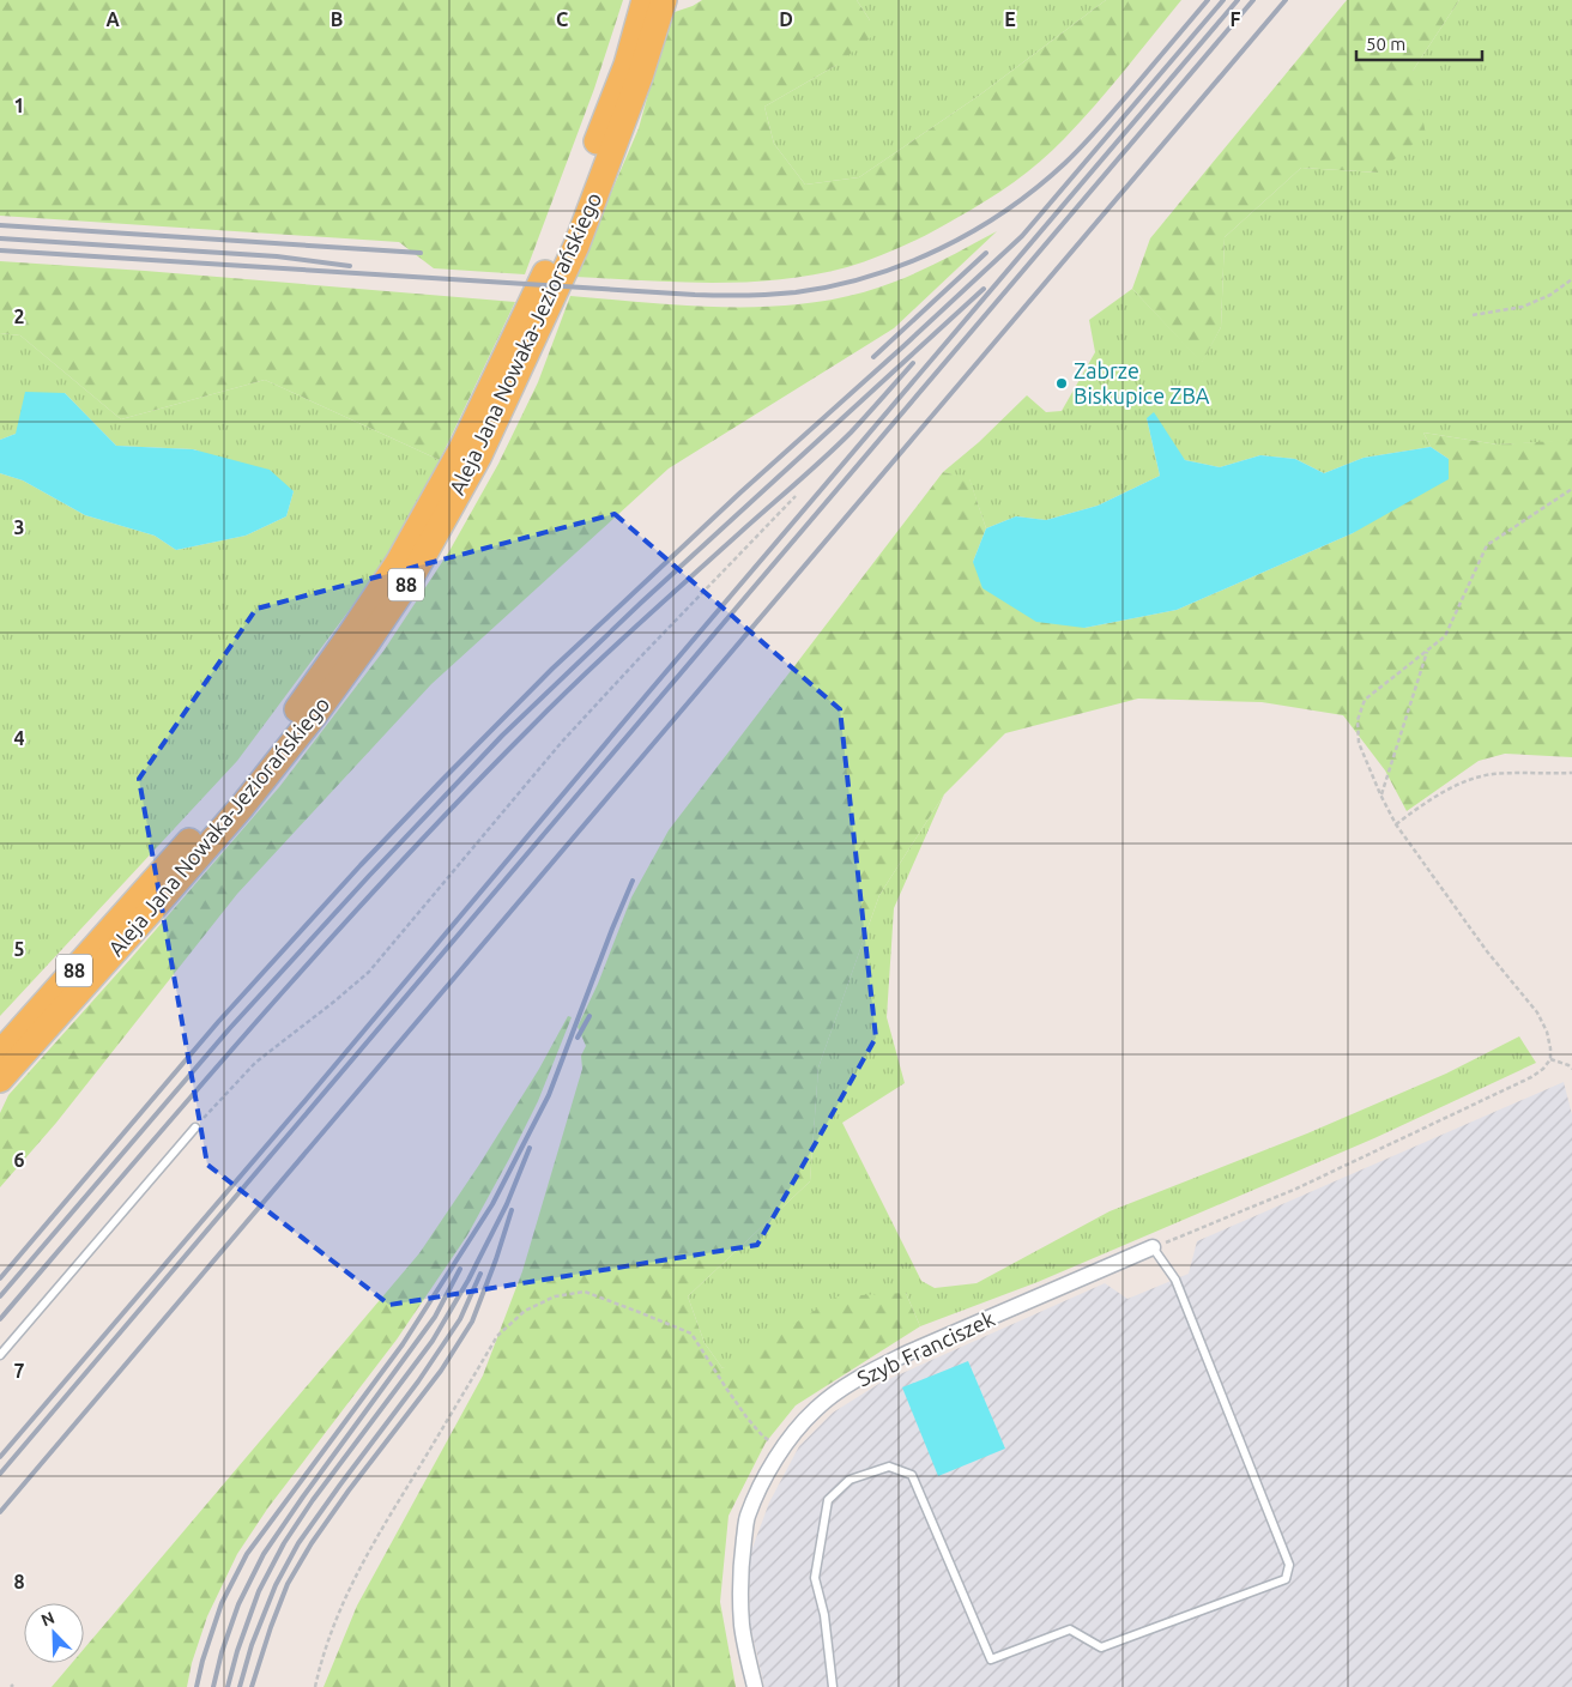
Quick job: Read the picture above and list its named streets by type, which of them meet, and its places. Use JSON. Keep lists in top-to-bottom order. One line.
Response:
{"streets":{"main road":["Aleja Jana Nowaka-Jeziorańskiego","88"],"street":["Szyb Franciszek"]},"places":["Zabrze Biskupice ZBA"],"scale_bar":"50 m","north":"top left","grid":{"columns":["A","B","C","D","E","F"],"rows":["1","2","3","4","5","6","7","8"]}}
